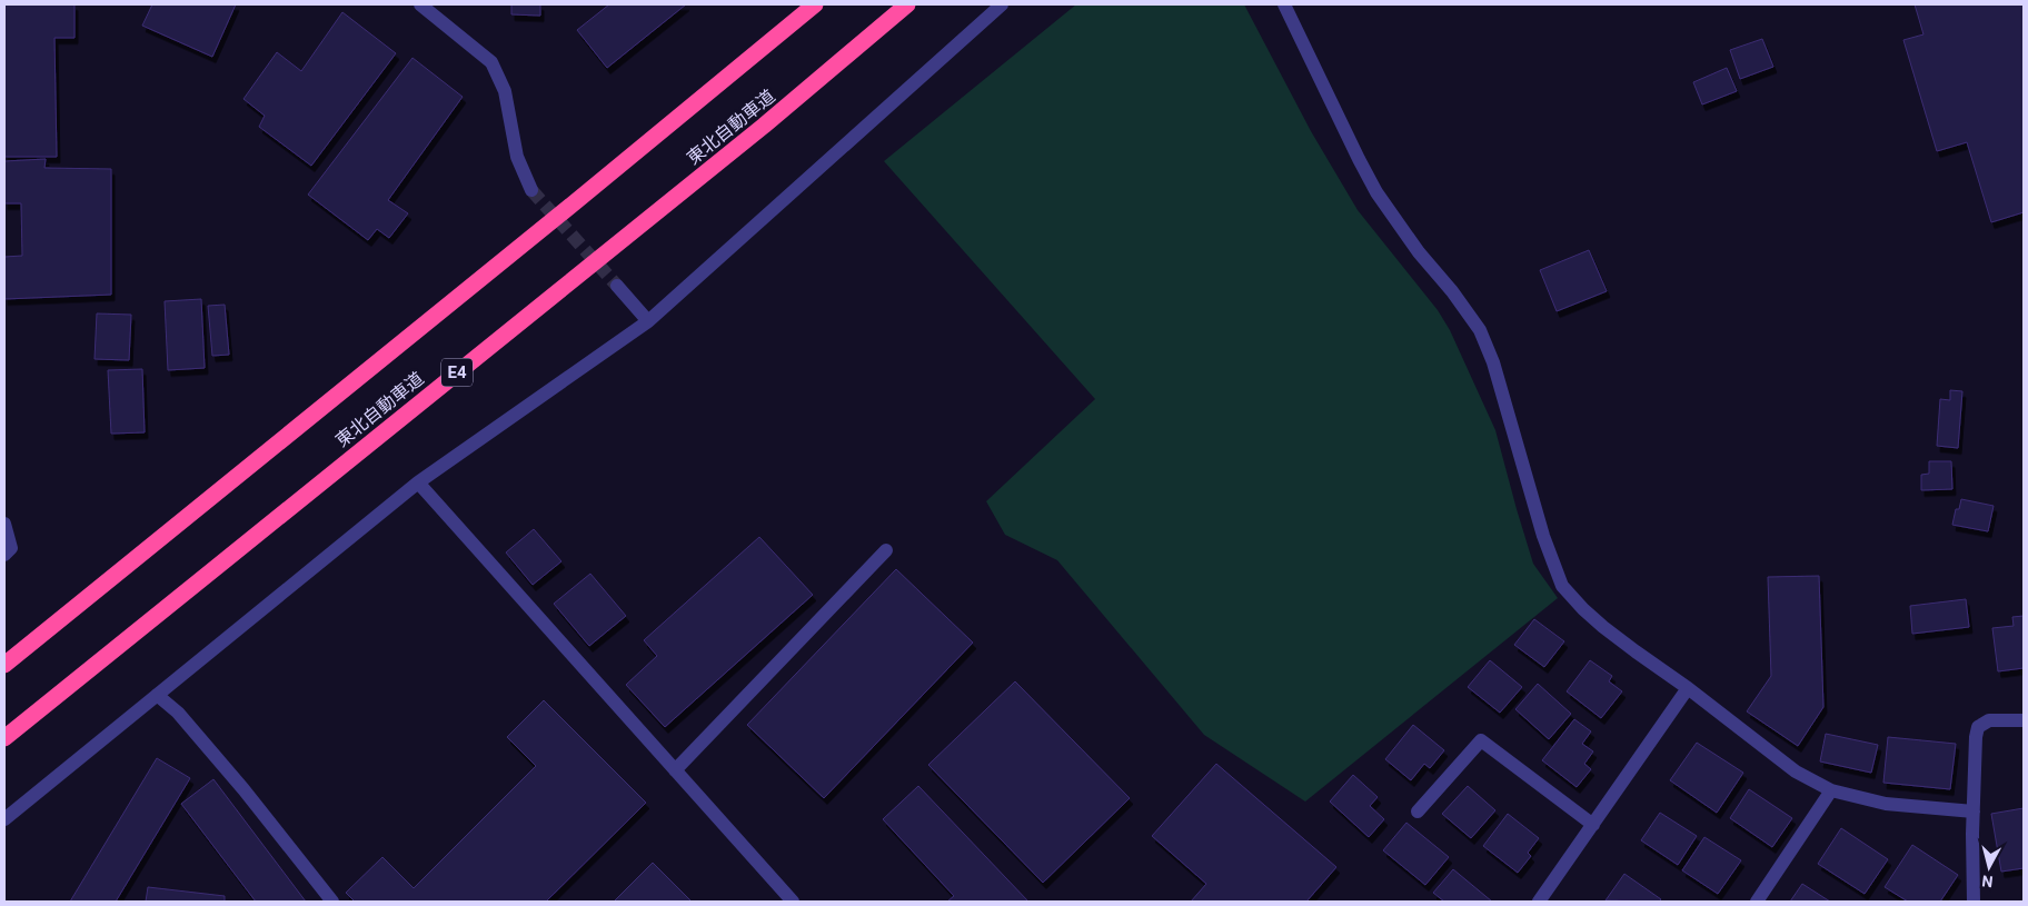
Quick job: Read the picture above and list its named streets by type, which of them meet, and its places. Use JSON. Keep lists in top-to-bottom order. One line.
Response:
{"streets":{"highway":["東北自動車道","E4"]},"north":"bottom"}
